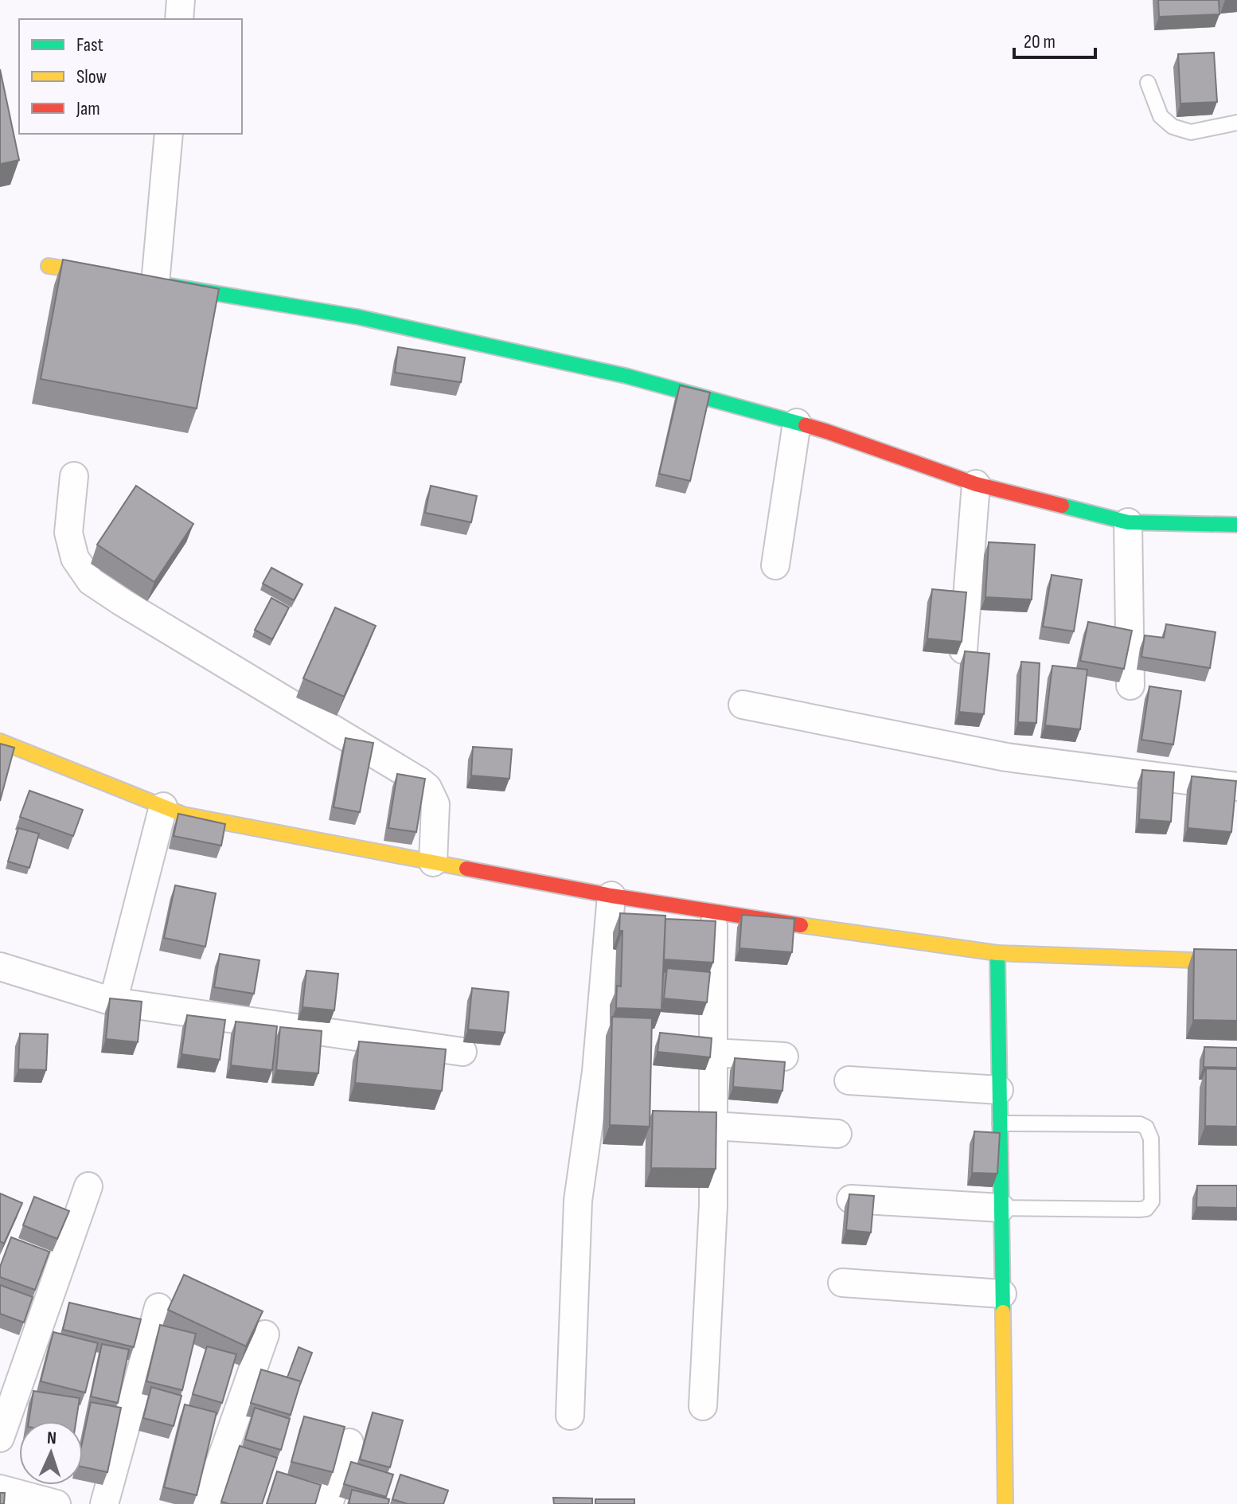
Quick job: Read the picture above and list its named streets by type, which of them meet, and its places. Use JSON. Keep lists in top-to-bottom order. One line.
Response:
{"legend":["Fast","Slow","Jam"],"scale_bar":"20 m","north":"top"}
